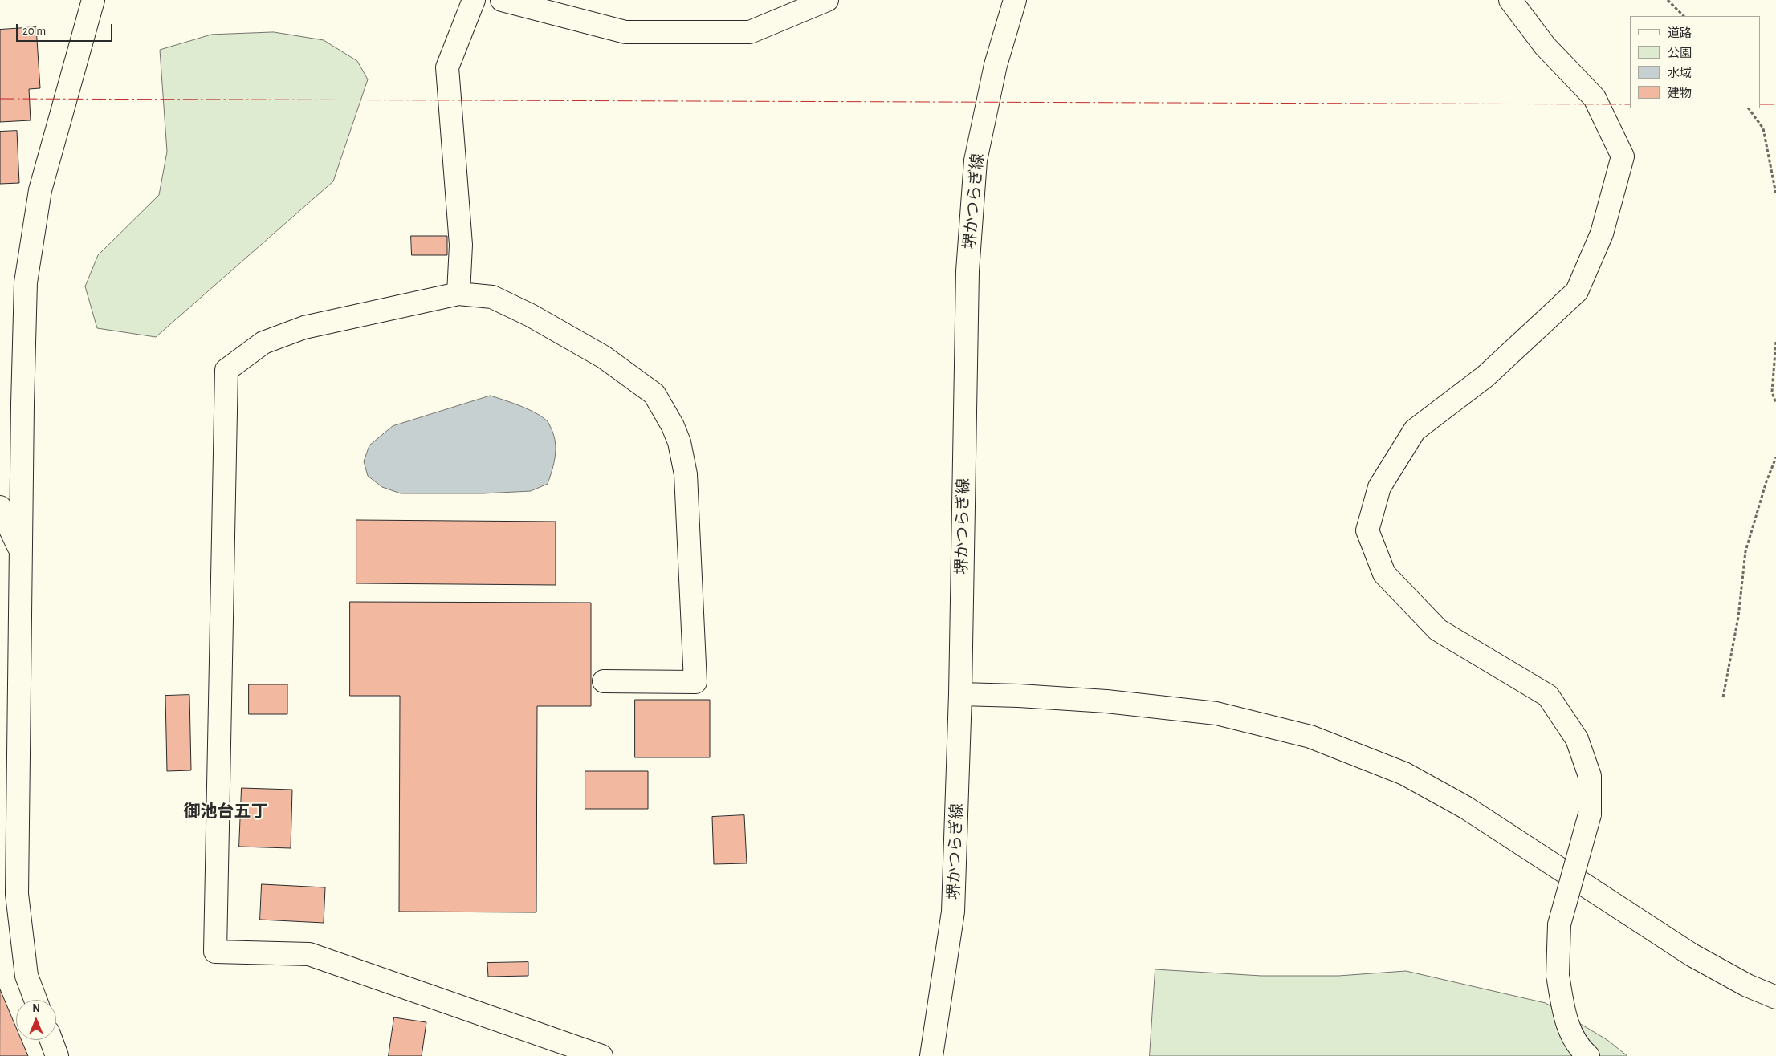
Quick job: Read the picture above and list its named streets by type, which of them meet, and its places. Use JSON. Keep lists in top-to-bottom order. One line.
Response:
{"streets":{"street":["堺かつらぎ線"]},"districts":["御池台五丁"],"legend":["道路","公園","水域","建物"],"scale_bar":"20 m","north":"top"}
